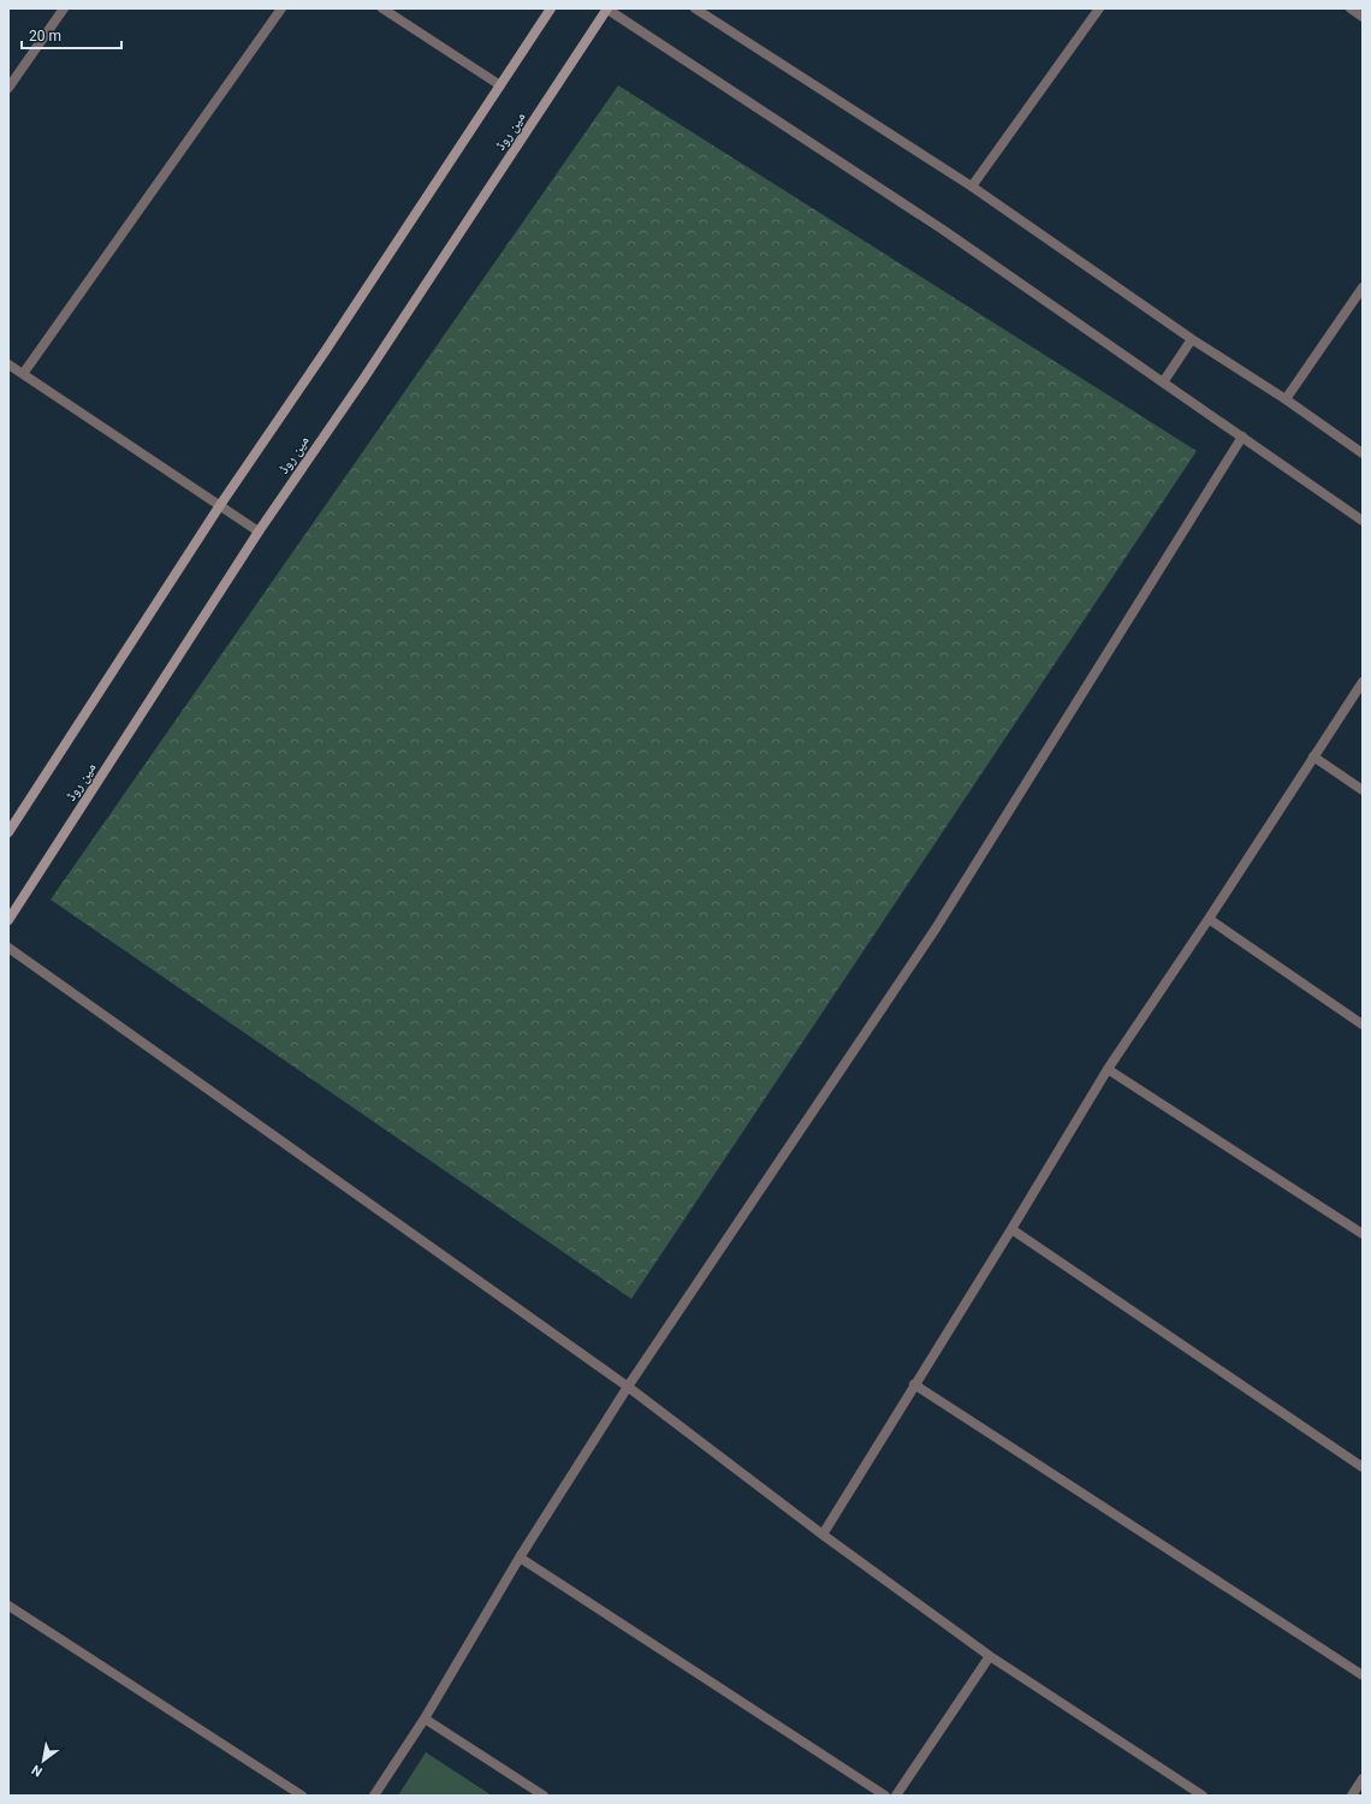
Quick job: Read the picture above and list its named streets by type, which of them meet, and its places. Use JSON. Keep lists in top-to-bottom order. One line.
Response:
{"streets":{"main road":["مین روڈ"]},"scale_bar":"20 m","north":"bottom left"}
